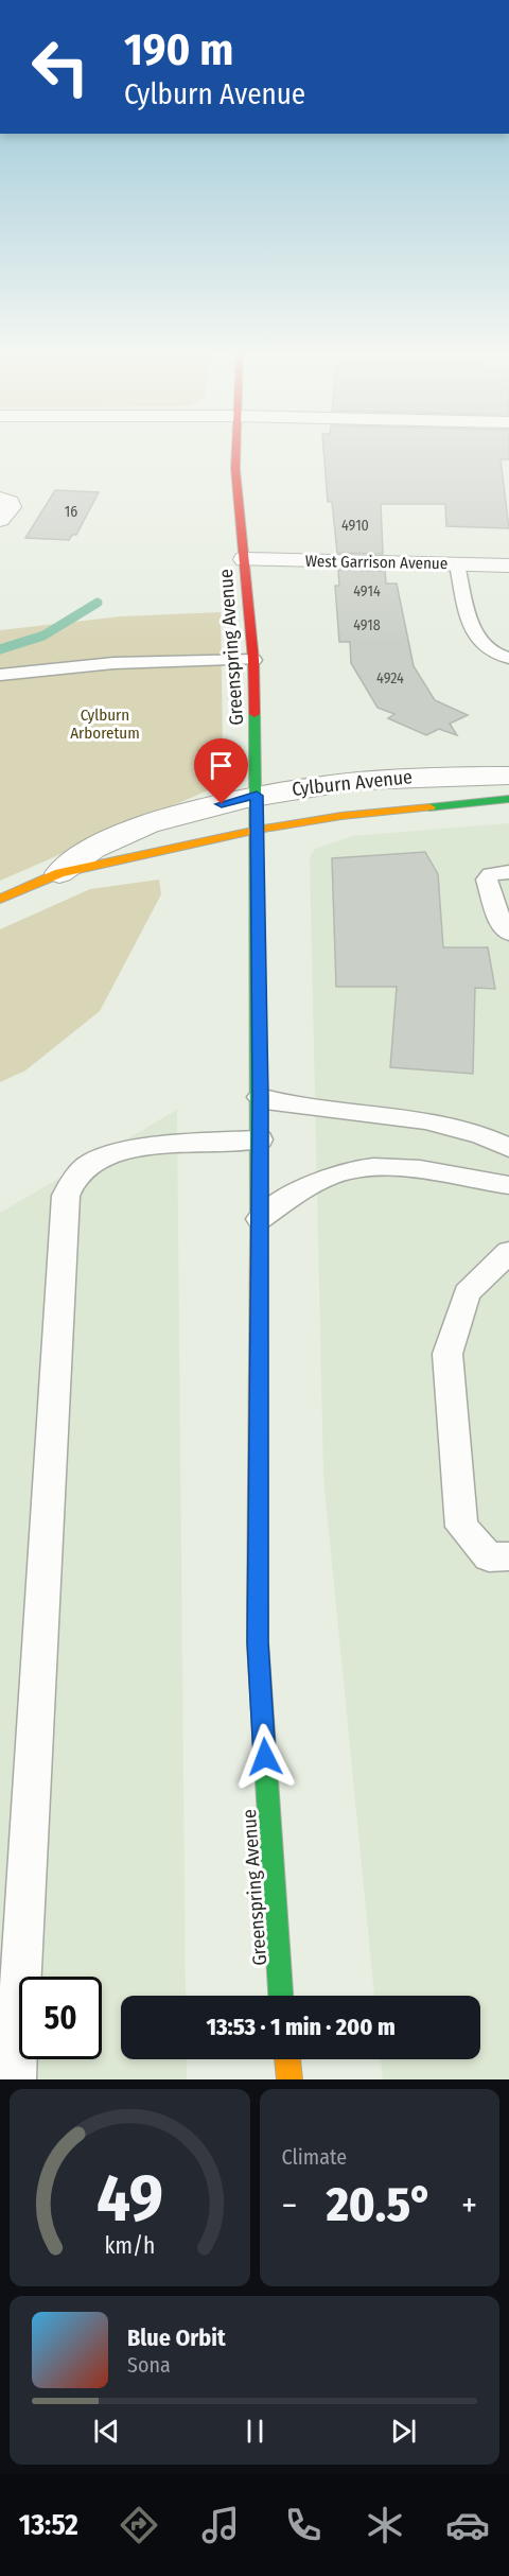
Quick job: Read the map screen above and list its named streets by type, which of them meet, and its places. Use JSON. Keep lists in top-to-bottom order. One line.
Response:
{"streets":{"main road":["Greenspring Avenue","Cylburn Avenue"],"street":["West Garrison Avenue"]},"crossings":[["West Garrison Avenue","Greenspring Avenue"],["Greenspring Avenue","Cylburn Avenue"]],"parks":["Cylburn Arboretum"],"house_numbers":["16","4910","4914","4918","4924"],"page":{"turn":["190 m","Cylburn Avenue"],"limit":"50","trip":"13:53 · 1 min · 200 m","tile":"Climate","heat":["−","20.5°","+"],"song":["Blue Orbit","Sona"],"tabs":"13:52","gauge":["49","km/h"]}}
